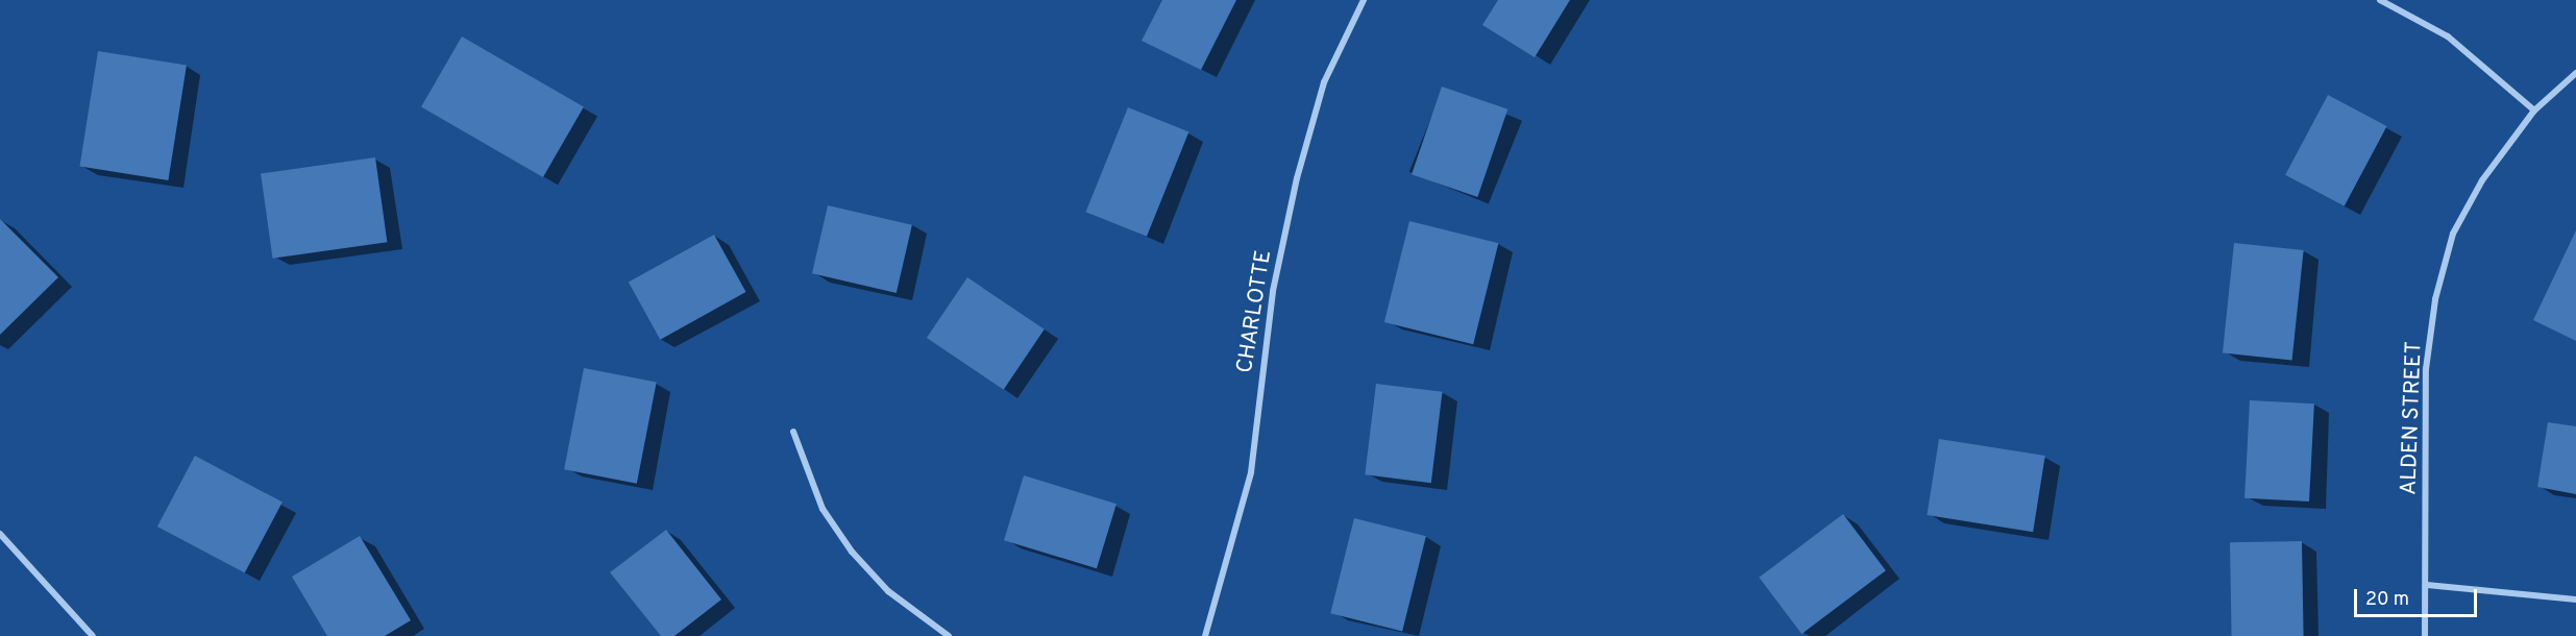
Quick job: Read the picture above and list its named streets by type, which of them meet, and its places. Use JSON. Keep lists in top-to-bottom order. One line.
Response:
{"streets":{"street":["CHARLOTTE","ALDEN STREET"]},"scale_bar":"20 m"}
